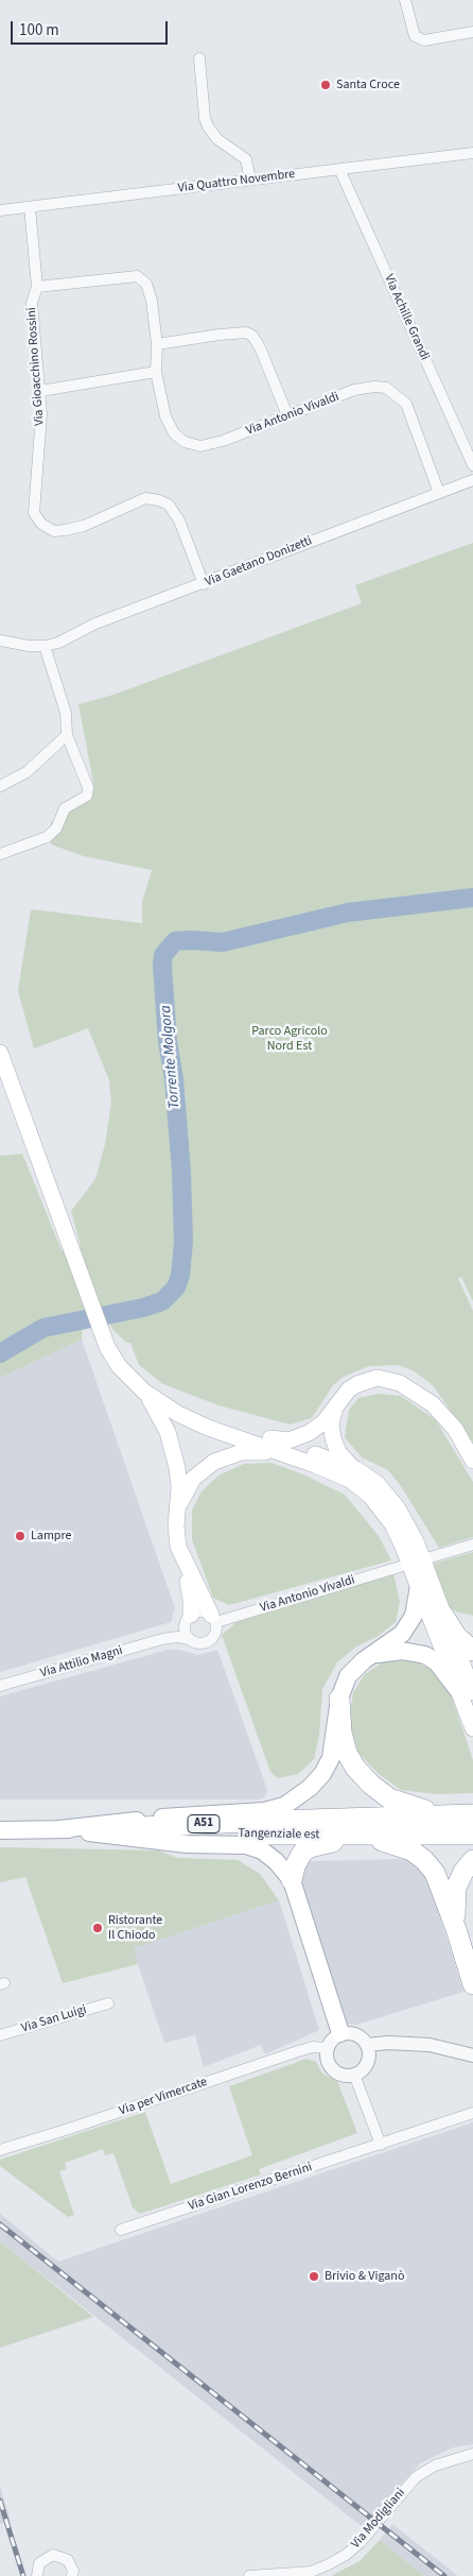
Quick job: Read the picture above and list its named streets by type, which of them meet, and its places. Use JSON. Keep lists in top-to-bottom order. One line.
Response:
{"streets":{"highway":["A51","Tangenziale est"],"street":["Via Quattro Novembre","Via Achille Grandi","Via Gioacchino Rossini","Via Antonio Vivaldi","Via Gaetano Donizetti","Via Attilio Magni","Via San Luigi","Via per Vimercate","Via Gian Lorenzo Bernini","Via Modigliani"]},"crossings":[["Via Quattro Novembre","Via Achille Grandi"],["Via Quattro Novembre","Via Gioacchino Rossini"],["Via Gioacchino Rossini","Via Antonio Vivaldi"],["Via Gioacchino Rossini","Via Gaetano Donizetti"],["Via Antonio Vivaldi","Via Gaetano Donizetti"],["Via Antonio Vivaldi","Via Attilio Magni"]],"water":["Torrente Molgora"],"parks":["Parco Agricolo Nord Est"],"places":["Santa Croce","Lampre","Ristorante Il Chiodo","Brivio & Viganò"],"scale_bar":"100 m"}
